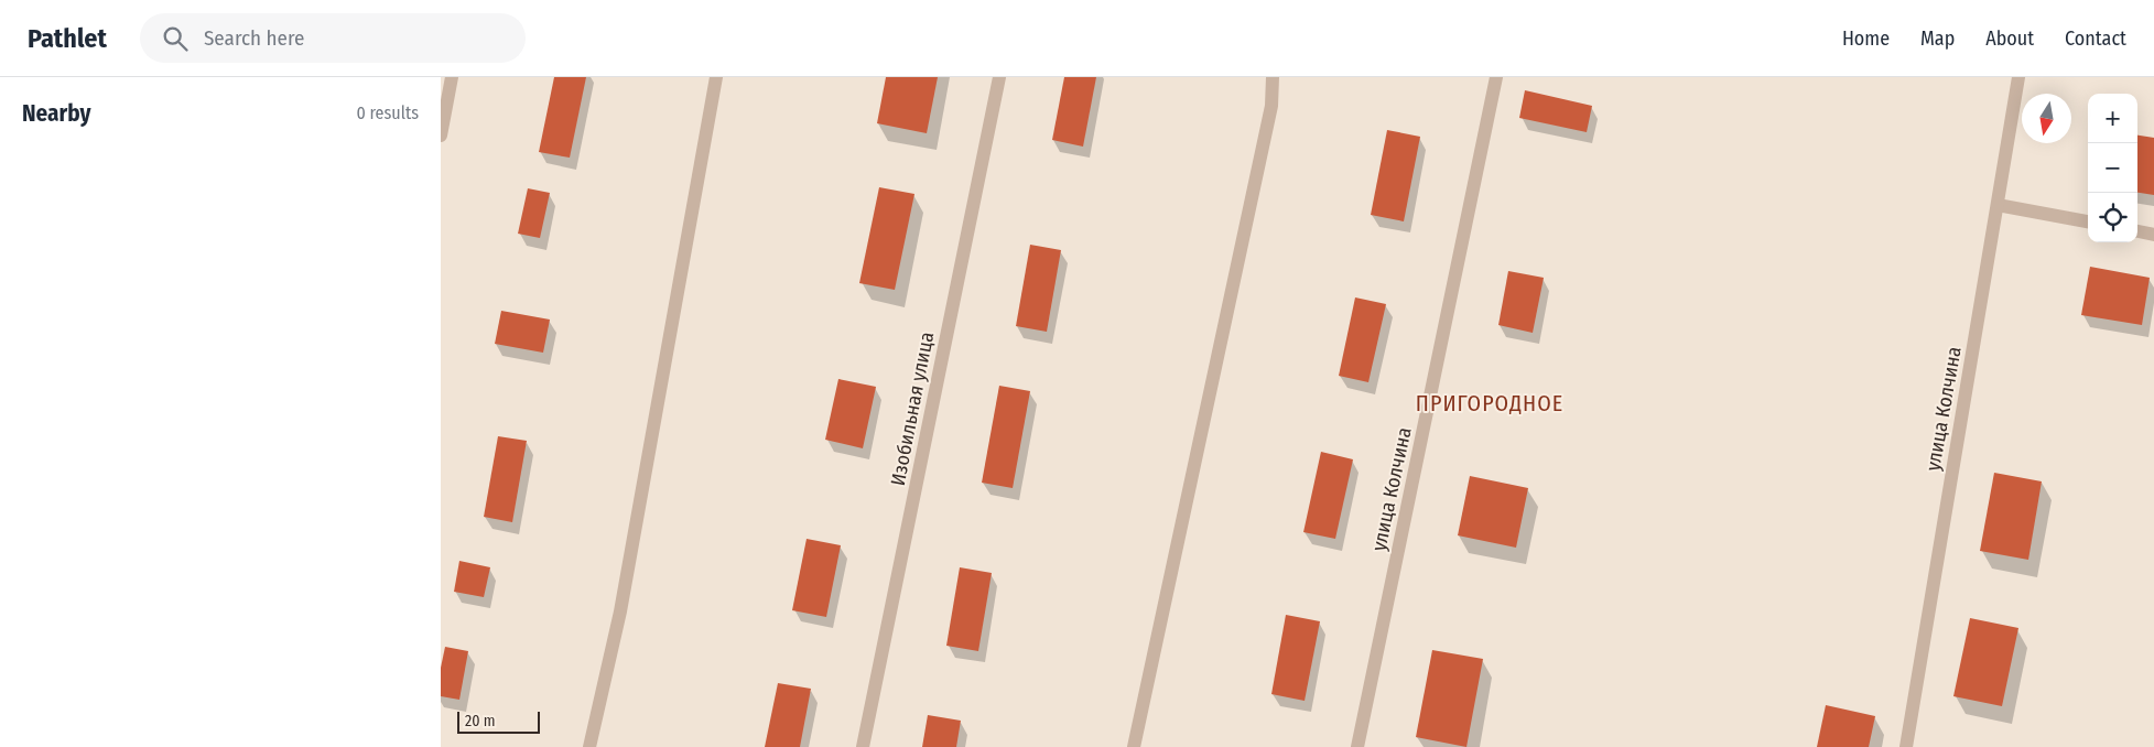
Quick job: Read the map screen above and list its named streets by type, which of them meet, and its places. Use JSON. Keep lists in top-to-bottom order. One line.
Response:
{"streets":{"street":["Изобильная улица","улица Колчина"]},"districts":["ПРИГОРОДНОЕ"],"scale_bar":"20 m","north":"bottom","page":{"header":"Pathlet","search":"Search here","nav":["Home","Map","About","Contact"],"heading":["Nearby","0 results"],"map_buttons":["+","−"],"scale":"20 m"}}
